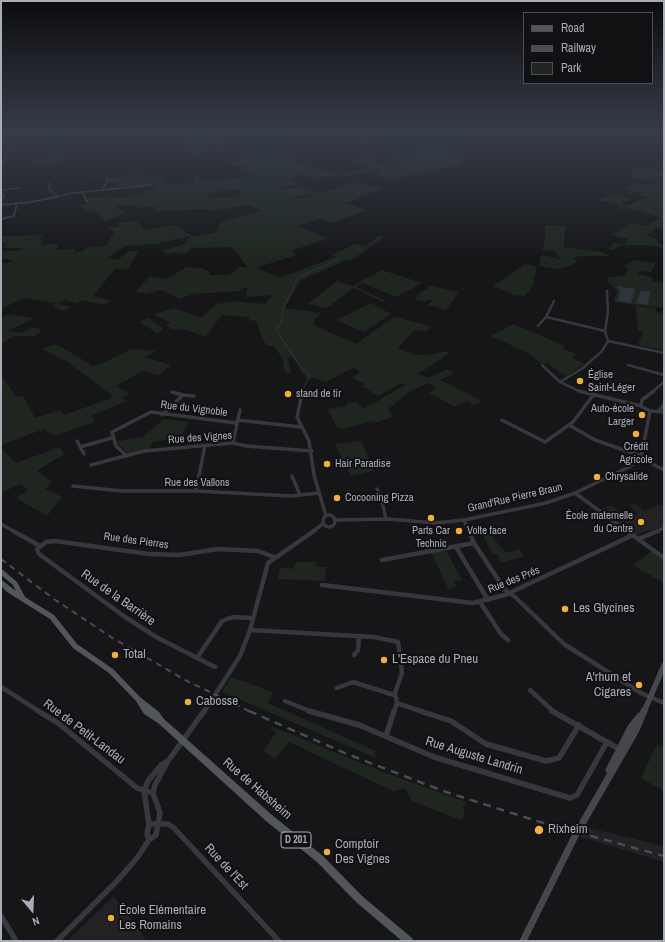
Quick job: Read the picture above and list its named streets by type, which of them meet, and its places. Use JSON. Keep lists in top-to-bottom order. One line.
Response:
{"streets":{"main road":["Rue de Habsheim","D 201"],"street":["Rue du Vignoble","Rue des Vignes","Rue des Vallons","Grand'Rue Pierre Braun","Rue des Pierres","Rue des Prés","Rue de la Barrière","Rue de Petit-Landau","Rue Auguste Landrin","Rue de l'Est"]},"crossings":[["Rue des Pierres","Rue de la Barrière"],["Rue de Habsheim","D 201"]],"places":["Église Saint-Léger","stand de tir","Auto-école Larger","Crédit Agricole","Hair Paradise","Chrysalide","Cocooning Pizza","Parts Car Technic","École maternelle du Centre","Volte face","Les Glycines","Total","L'Espace du Pneu","A'rhum et Cigares","Cabosse","Rixheim","Comptoir Des Vignes","École Elémentaire Les Romains"],"legend":["Road","Railway","Park"],"north":"bottom"}
